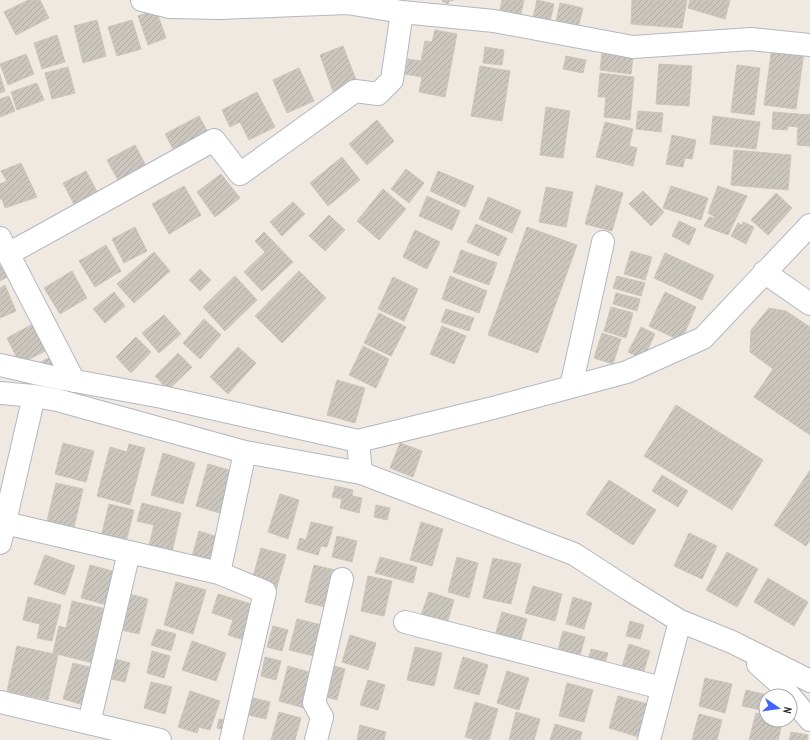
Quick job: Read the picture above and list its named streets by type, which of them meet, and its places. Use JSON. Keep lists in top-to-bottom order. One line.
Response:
{"north":"right"}
